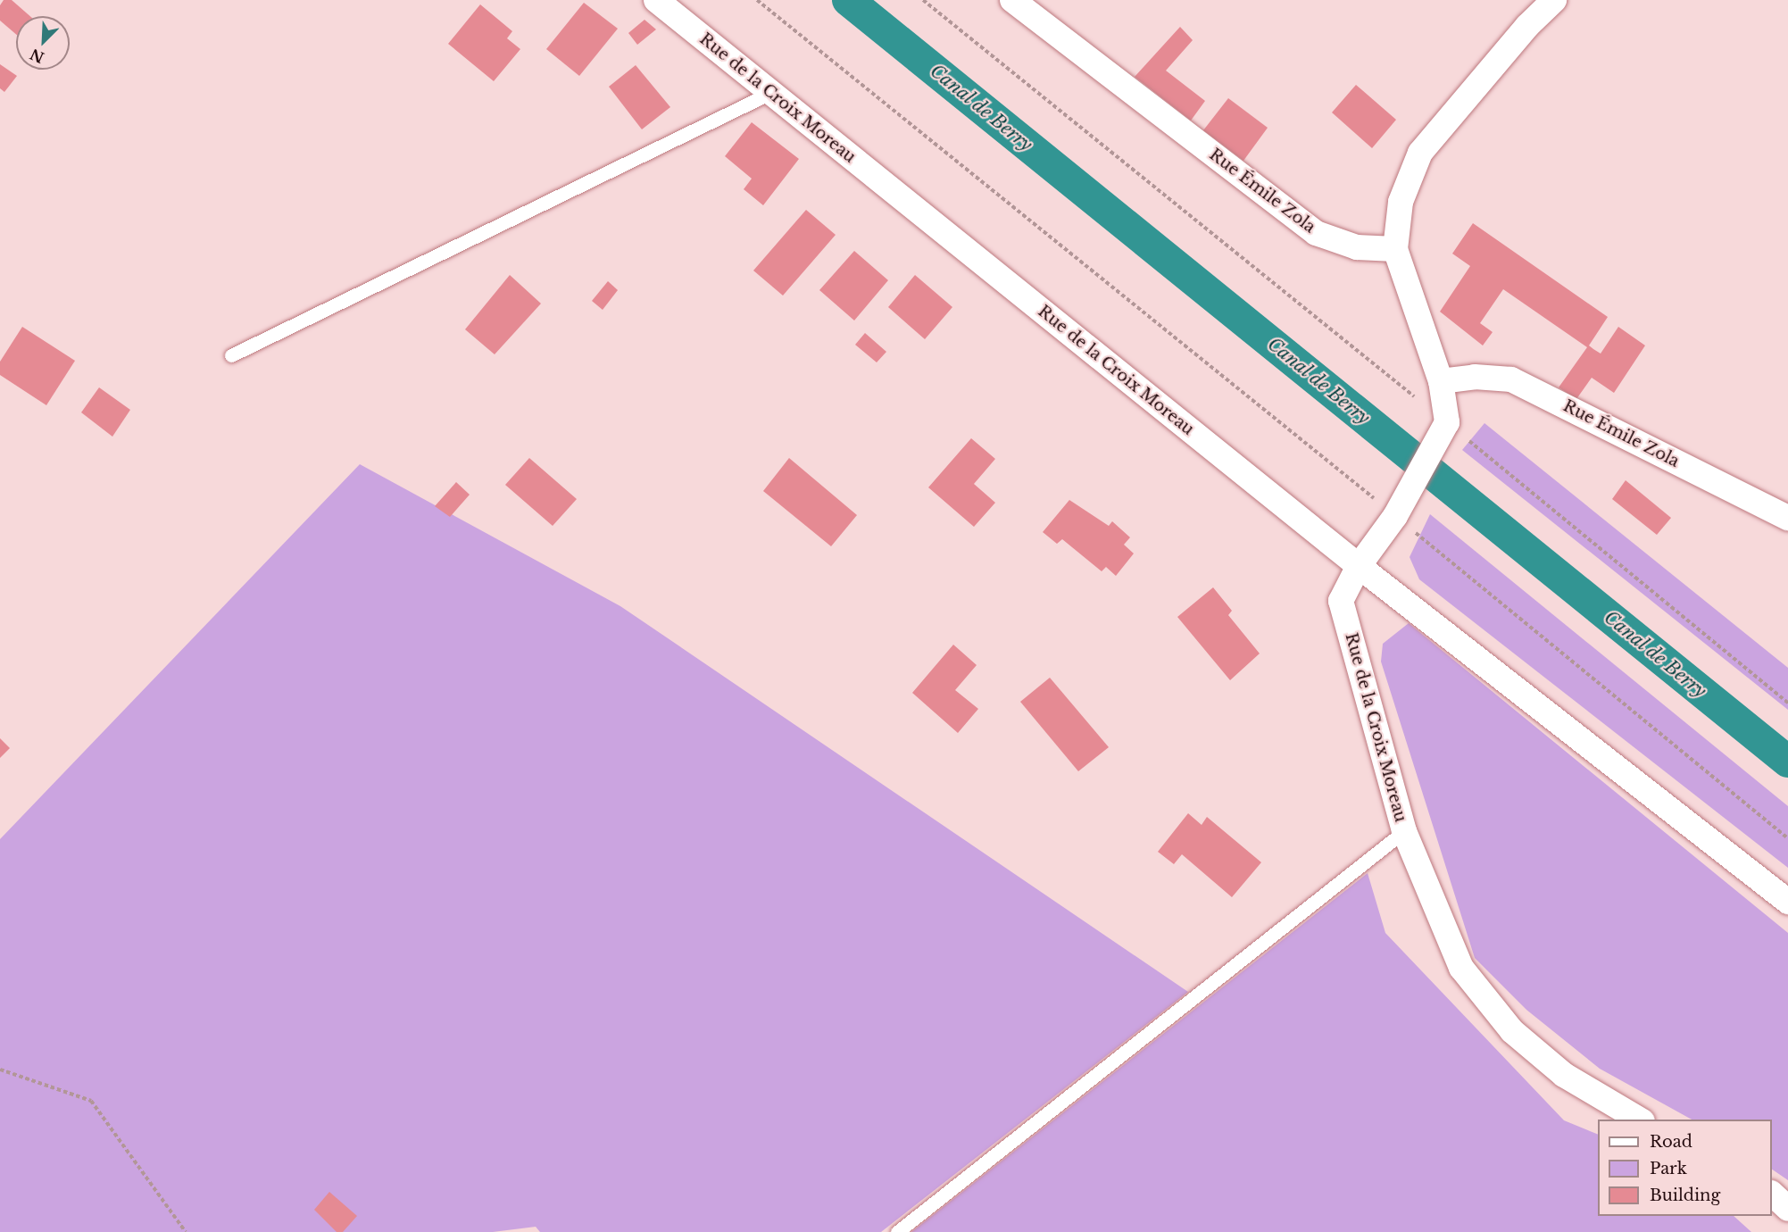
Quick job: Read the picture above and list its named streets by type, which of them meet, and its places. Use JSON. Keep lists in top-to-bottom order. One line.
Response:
{"streets":{"street":["Rue de la Croix Moreau","Rue Émile Zola"]},"water":["Canal de Berry"],"legend":["Road","Park","Building"],"north":"bottom left"}
